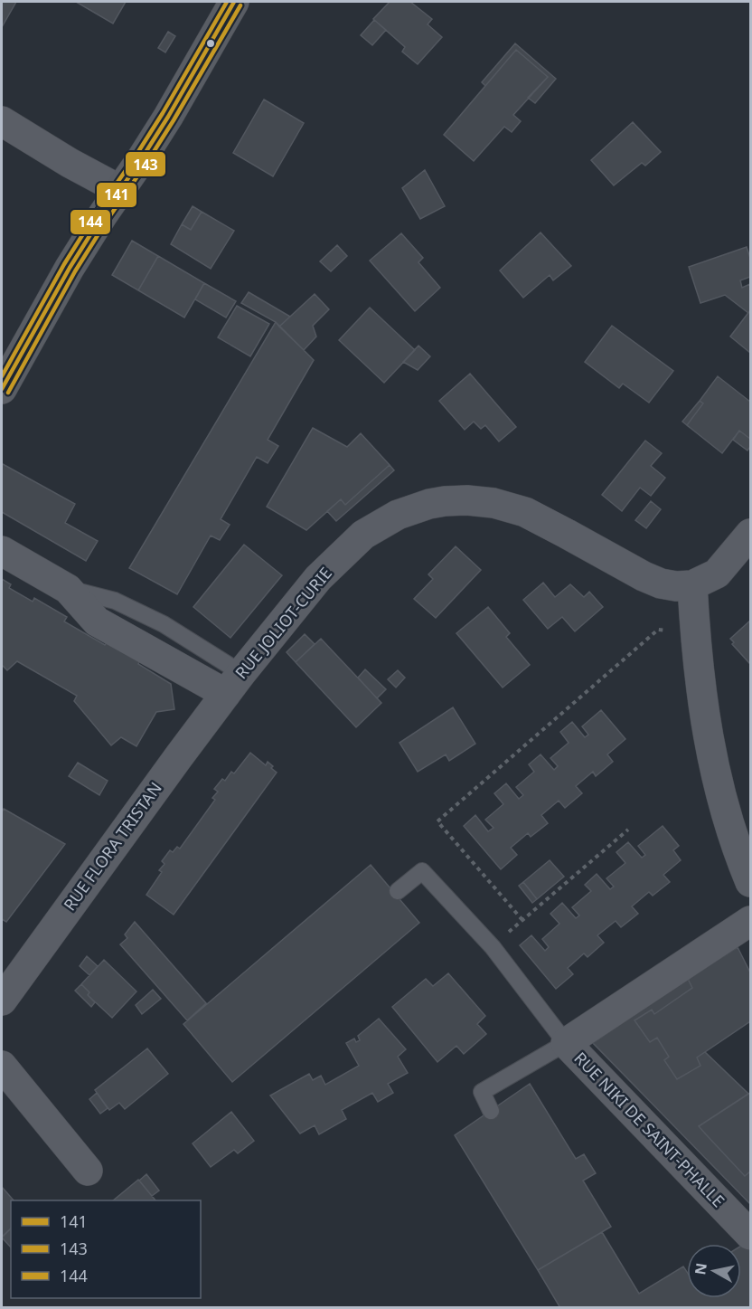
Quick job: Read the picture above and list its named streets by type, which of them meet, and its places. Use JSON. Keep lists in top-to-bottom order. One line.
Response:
{"streets":{"street":["RUE JOLIOT-CURIE","RUE FLORA TRISTAN","RUE NIKI DE SAINT-PHALLE"]},"crossings":[["RUE JOLIOT-CURIE","RUE FLORA TRISTAN"]],"lines":["transit line 141","transit line 144","transit line 143"],"legend":["141","143","144"],"north":"left"}
